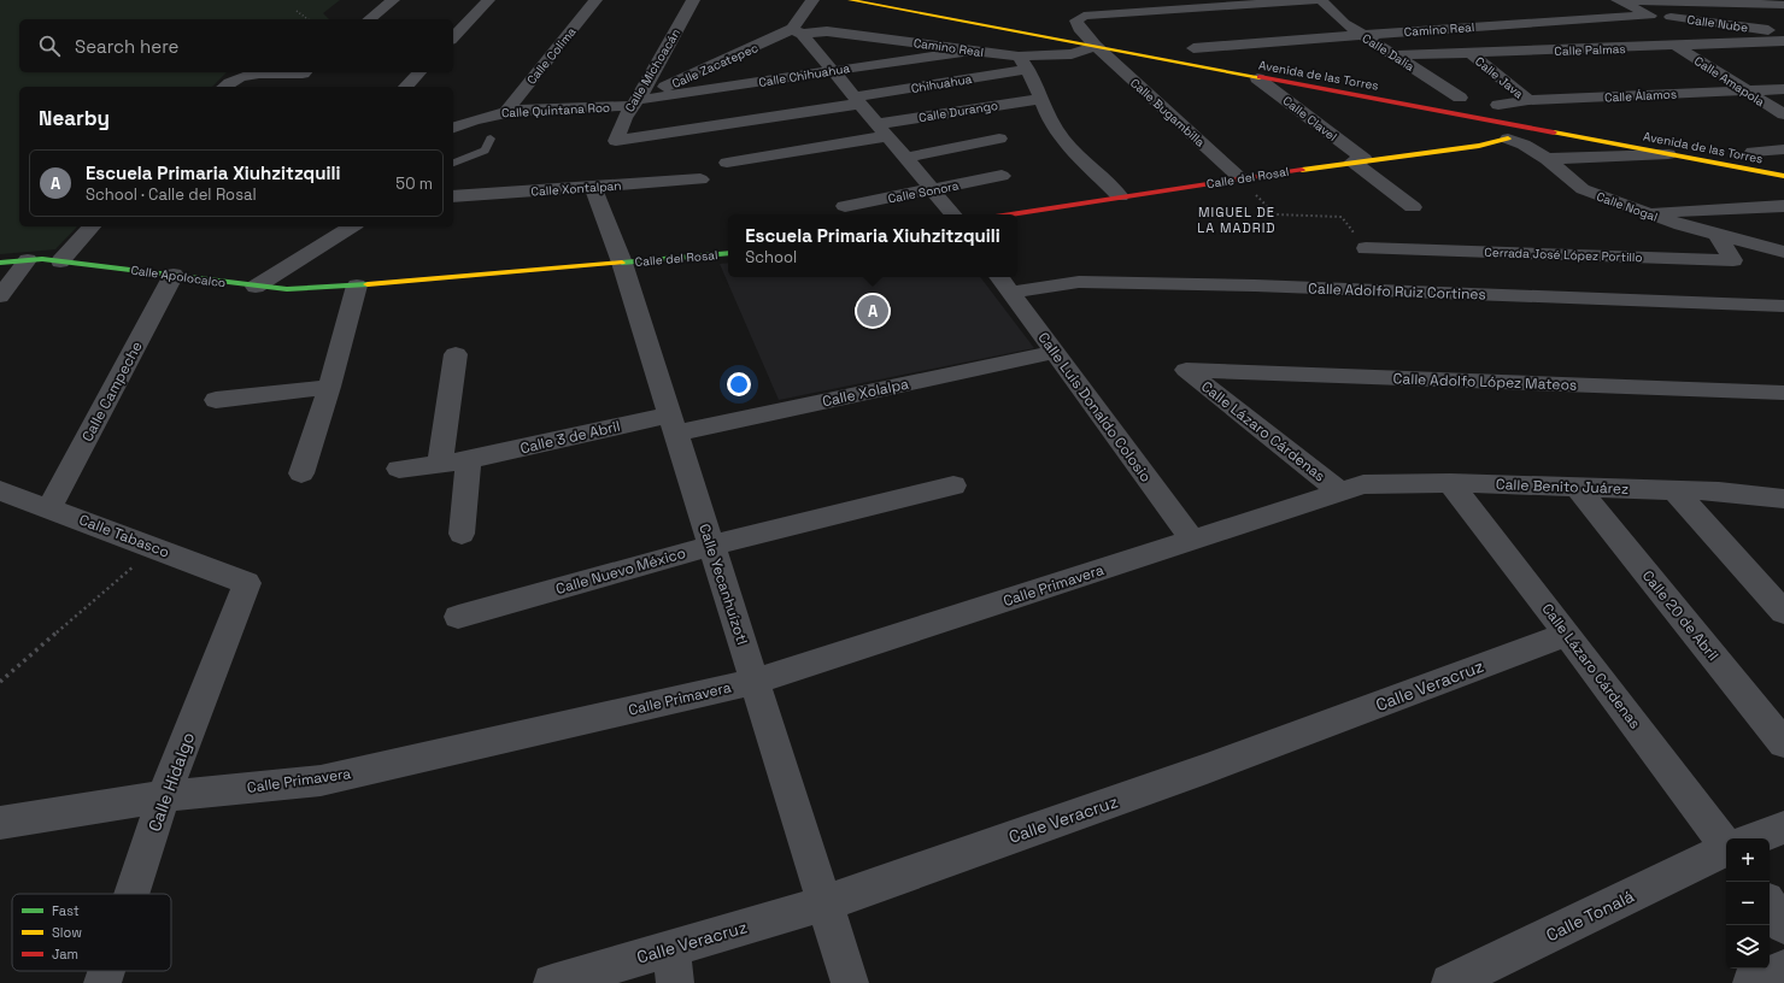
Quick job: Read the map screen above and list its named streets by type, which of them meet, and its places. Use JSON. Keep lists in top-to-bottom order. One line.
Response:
{"streets":{"street":["Calle Nube","Camino Real","Calle Palmas","Calle Dalia","Calle Colima","Calle Zacatepec","Calle Michoacán","Calle Chihuahua","Avenida de las Torres","Calle Java","Calle Amapola","Chihuahua","Calle Álamos","Calle Quintana Roo","Calle Durango","Calle Bugambilla","Calle Clavel","Calle del Rosal","Calle Xontalpan","Calle Sonora","Calle Nogal","Cerrada José López Portillo","Calle Apolocalco","Calle Adolfo Ruiz Cortines","Calle Adolfo López Mateos","Calle Campeche","Calle Xolalpa","Calle Luis Donaldo Colosio","Calle Lázaro Cárdenas","Calle 3 de Abril","Calle Benito Juárez","Calle Tabasco","Calle Nuevo México","Calle Yecanhuízotl","Calle Primavera","Calle 20 de Abril","Calle Veracruz","Calle Hidalgo","Calle Tonalá"]},"crossings":[["Calle Nube","Camino Real"],["Camino Real","Calle Dalia"],["Camino Real","Calle Zacatepec"],["Camino Real","Calle Chihuahua"],["Camino Real","Avenida de las Torres"],["Camino Real","Chihuahua"],["Camino Real","Calle Bugambilla"],["Calle Palmas","Calle Dalia"],["Calle Palmas","Calle Java"],["Calle Palmas","Calle Amapola"],["Calle Colima","Calle Quintana Roo"],["Calle Zacatepec","Calle Michoacán"],["Calle Zacatepec","Calle Chihuahua"],["Calle Zacatepec","Calle Quintana Roo"],["Calle Michoacán","Calle Chihuahua"],["Calle Michoacán","Chihuahua"],["Calle Michoacán","Calle Quintana Roo"],["Calle Chihuahua","Calle Quintana Roo"],["Avenida de las Torres","Calle Bugambilla"],["Avenida de las Torres","Calle Clavel"],["Avenida de las Torres","Calle Nogal"],["Calle Java","Calle Álamos"],["Calle Amapola","Calle Álamos"],["Calle Bugambilla","Calle del Rosal"],["Calle Clavel","Calle del Rosal"],["Calle del Rosal","Calle Nogal"],["Calle del Rosal","Calle Apolocalco"],["Calle del Rosal","Calle Yecanhuízotl"],["Calle Xontalpan","Calle Yecanhuízotl"],["Calle Nogal","Cerrada José López Portillo"],["Calle Apolocalco","Calle Campeche"],["Calle Apolocalco","Calle Yecanhuízotl"],["Calle Adolfo Ruiz Cortines","Calle Luis Donaldo Colosio"],["Calle Adolfo López Mateos","Calle Lázaro Cárdenas"],["Calle Campeche","Calle Tabasco"],["Calle Xolalpa","Calle Luis Donaldo Colosio"],["Calle Xolalpa","Calle 3 de Abril"],["Calle Xolalpa","Calle Yecanhuízotl"],["Calle Luis Donaldo Colosio","Calle Primavera"],["Calle Lázaro Cárdenas","Calle Benito Juárez"],["Calle Lázaro Cárdenas","Calle Primavera"],["Calle Lázaro Cárdenas","Calle Veracruz"],["Calle 3 de Abril","Calle Yecanhuízotl"],["Calle Benito Juárez","Calle Primavera"],["Calle Benito Juárez","Calle 20 de Abril"],["Calle Tabasco","Calle Hidalgo"],["Calle Nuevo México","Calle Yecanhuízotl"],["Calle Yecanhuízotl","Calle Primavera"],["Calle Yecanhuízotl","Calle Veracruz"],["Calle Primavera","Calle Hidalgo"]],"districts":["MIGUEL DE LA MADRID"],"legend":["Fast","Slow","Jam"],"page":{"search":"Search here","heading":"Nearby","list":[{"mark":"A","name":"Escuela Primaria Xiuhzitzquili","note":"School · Calle del Rosal","value":"50 m"}],"popup":["Escuela Primaria Xiuhzitzquili","School"],"pins":"A","map_buttons":["+","−"]}}
